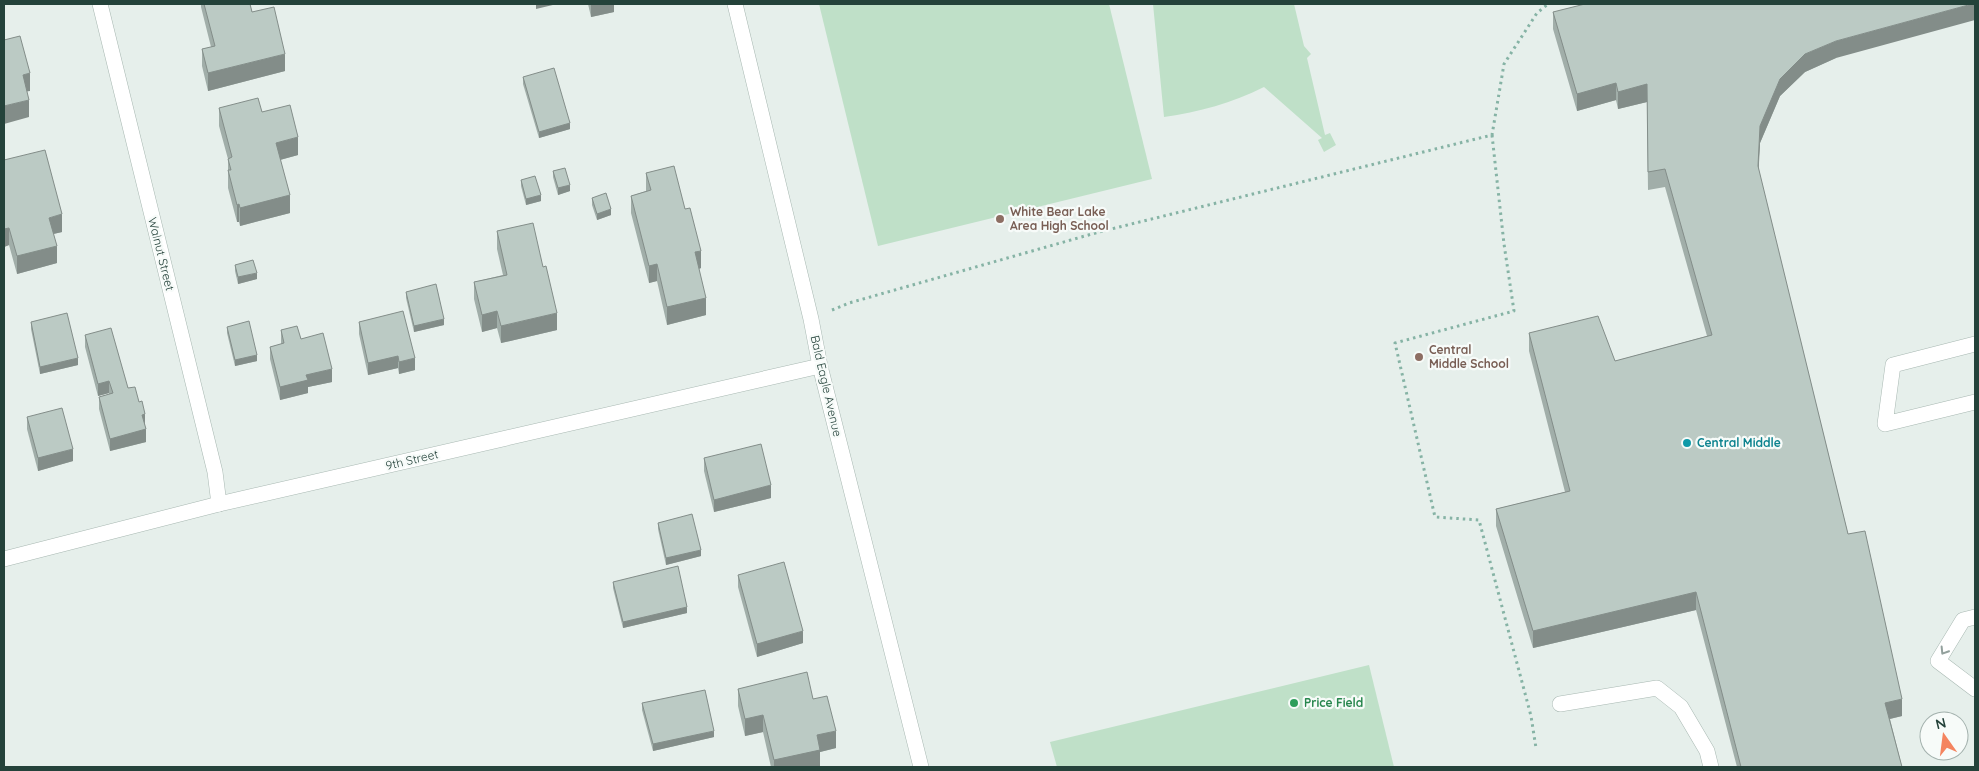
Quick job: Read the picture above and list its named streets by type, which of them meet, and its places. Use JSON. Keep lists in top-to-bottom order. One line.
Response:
{"streets":{"street":["Walnut Street","Bald Eagle Avenue","9th Street"]},"crossings":[["Walnut Street","9th Street"],["Bald Eagle Avenue","9th Street"]],"places":["White Bear Lake Area High School","Central Middle School","Central Middle","Price Field"],"north":"top"}
